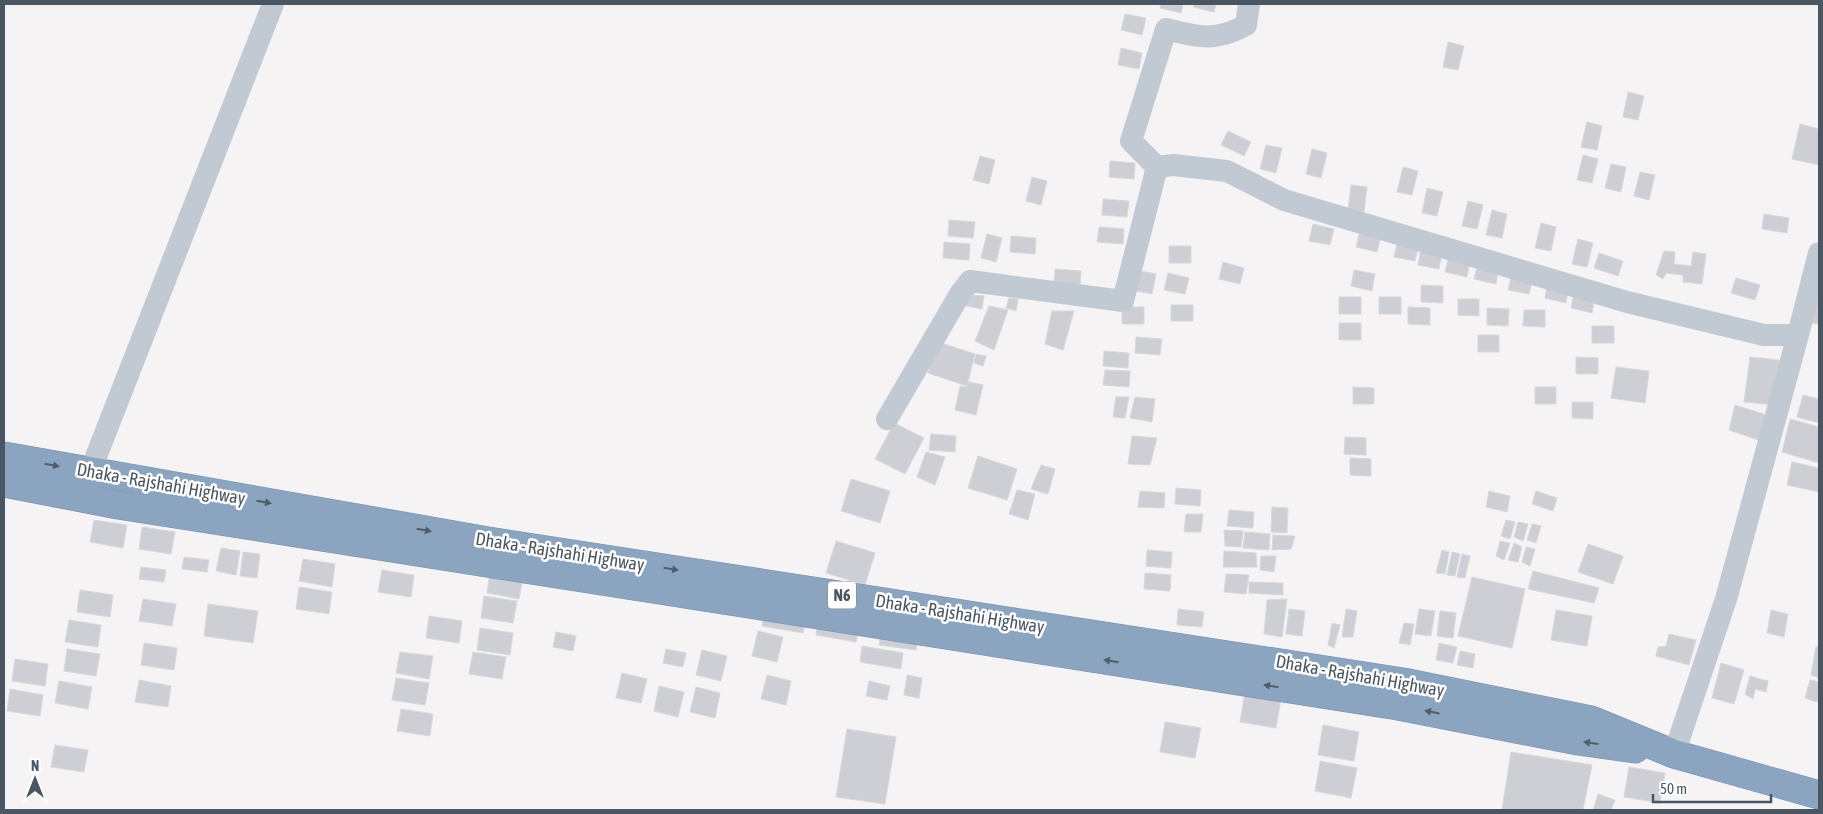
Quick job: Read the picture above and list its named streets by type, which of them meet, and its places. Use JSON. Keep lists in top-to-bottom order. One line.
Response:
{"streets":{"highway":["Dhaka - Rajshahi Highway","N6"]},"scale_bar":"50 m","north":"top"}
